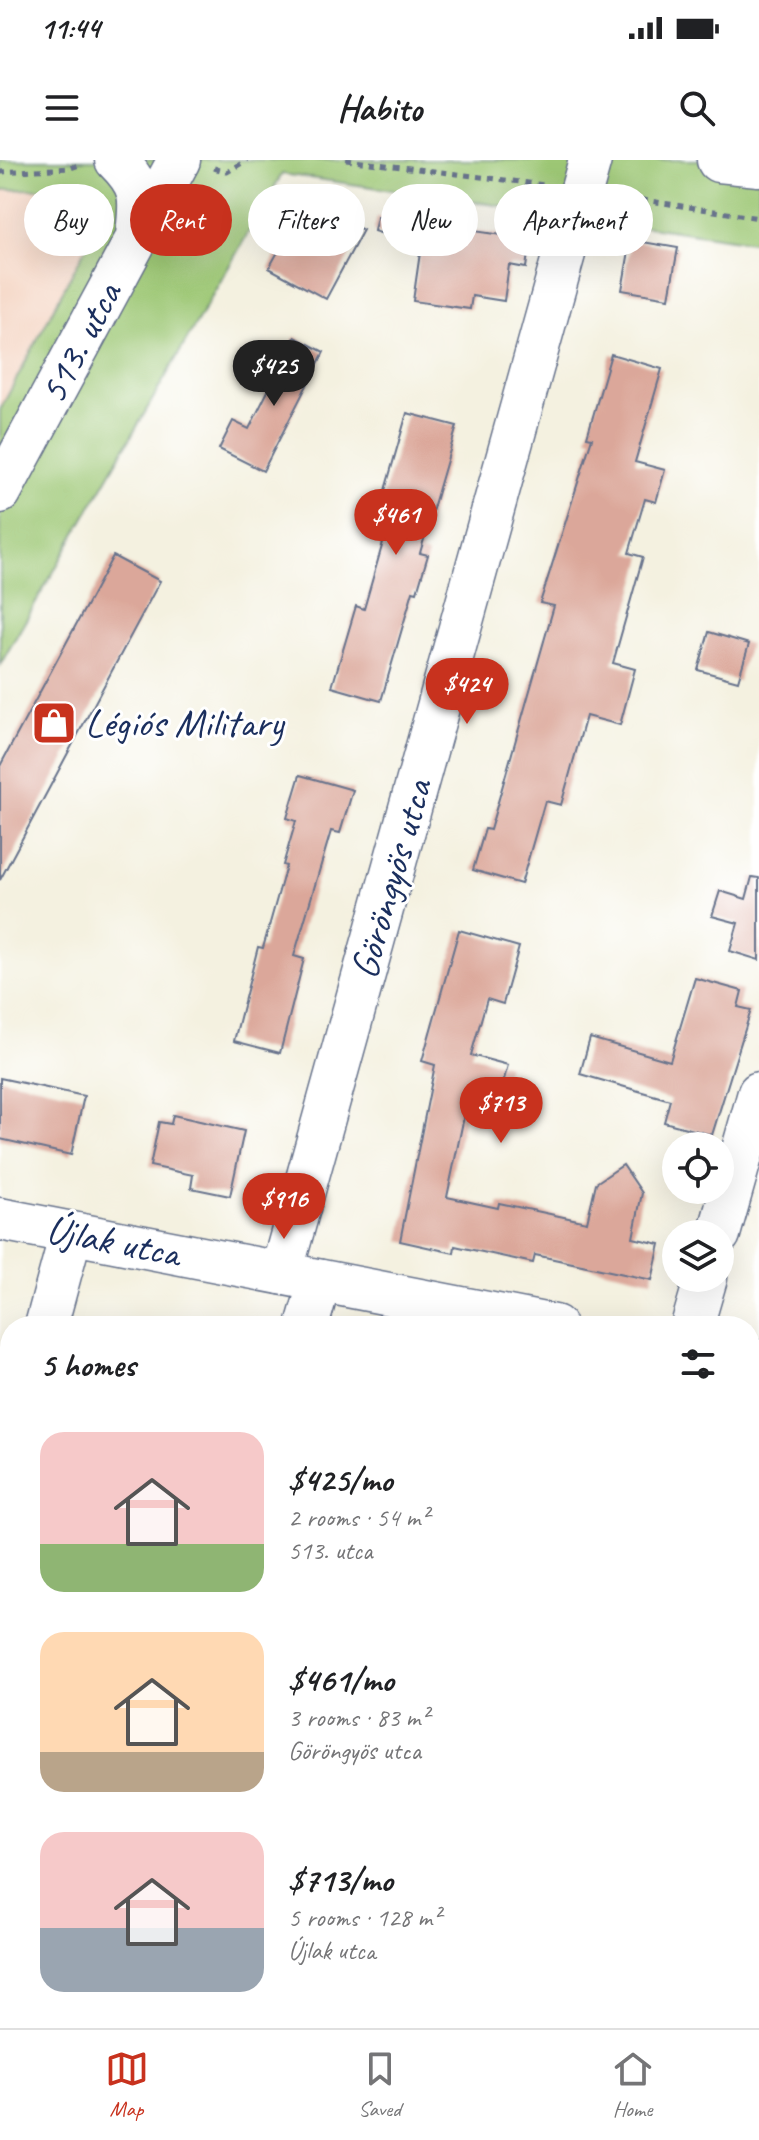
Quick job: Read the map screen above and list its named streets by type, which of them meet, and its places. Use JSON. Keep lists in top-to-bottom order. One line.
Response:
{"streets":{"street":["513. utca","Göröngyös utca","Újlak utca"]},"crossings":[["Göröngyös utca","Újlak utca"]],"places":{"shop":["Légiós Military"]},"page":{"status":"11:44","header":"Habito","chip":["Buy","Rent","Filters","New","Apartment"],"price":["$425","$461","$424","$713","$916"],"heading":"5 homes","list":[{"name":"$425/mo","note":"2 rooms · 54 m² · 513. utca"},{"name":"$461/mo","note":"3 rooms · 83 m² · Göröngyös utca"},{"name":"$713/mo","note":"5 rooms · 128 m² · Újlak utca"}],"tabs":["Map","Saved","Home"]}}
